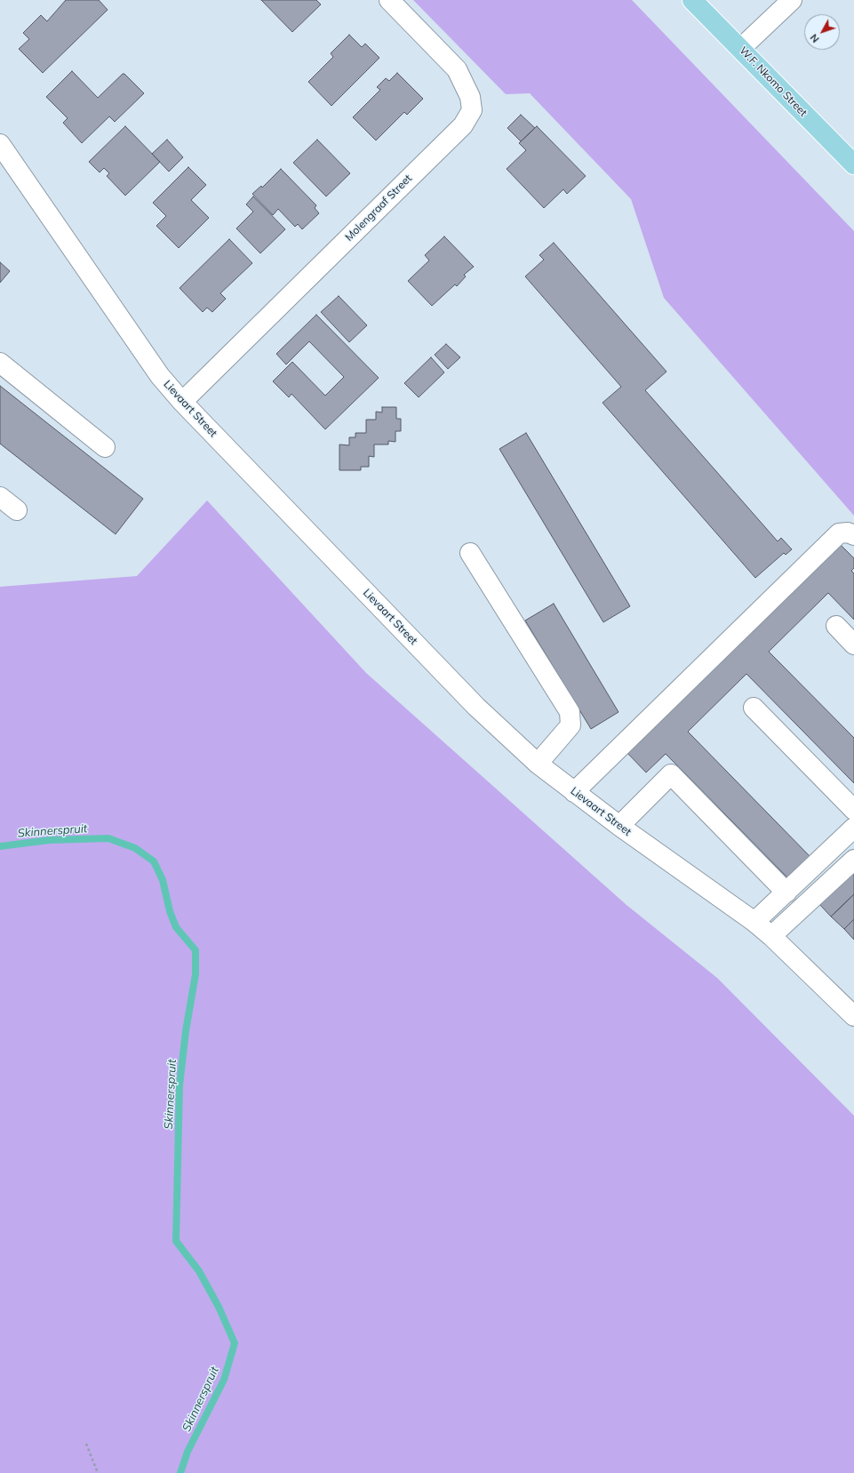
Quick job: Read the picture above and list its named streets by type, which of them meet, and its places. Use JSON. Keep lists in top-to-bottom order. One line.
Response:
{"streets":{"main road":["W.F. Nkomo Street"],"street":["Molengraaf Street","Lievaart Street"]},"crossings":[["Molengraaf Street","Lievaart Street"]],"water":["Skinnerspruit"],"north":"bottom left"}
